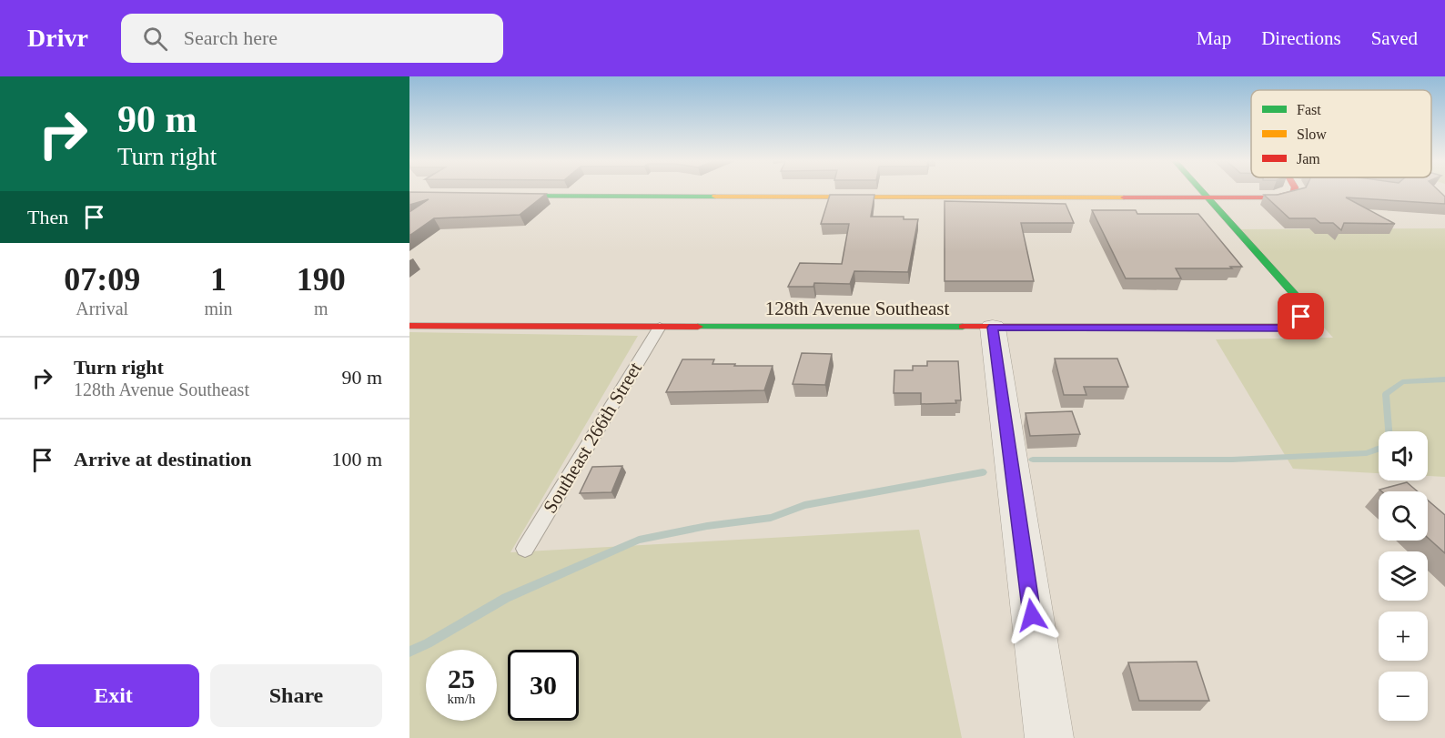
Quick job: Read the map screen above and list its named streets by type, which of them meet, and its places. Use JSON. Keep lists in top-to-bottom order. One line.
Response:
{"streets":{"street":["128th Avenue Southeast"],"lane":["Southeast 266th Street"]},"crossings":[["128th Avenue Southeast","Southeast 266th Street"]],"legend":["Fast","Slow","Jam"],"page":{"header":"Drivr","search":"Search here","nav":["Map","Directions","Saved"],"turn":["90 m","Turn right"],"then":"Then","eta":["07:09","Arrival","1","min","190","m"],"list":[{"name":"Turn right","note":"128th Avenue Southeast","value":"90 m"},{"name":"Arrive at destination","value":"100 m"}],"map_buttons":["+","−"],"speed":"25 km/h","limit":"30","buttons":["Exit","Share"]}}
